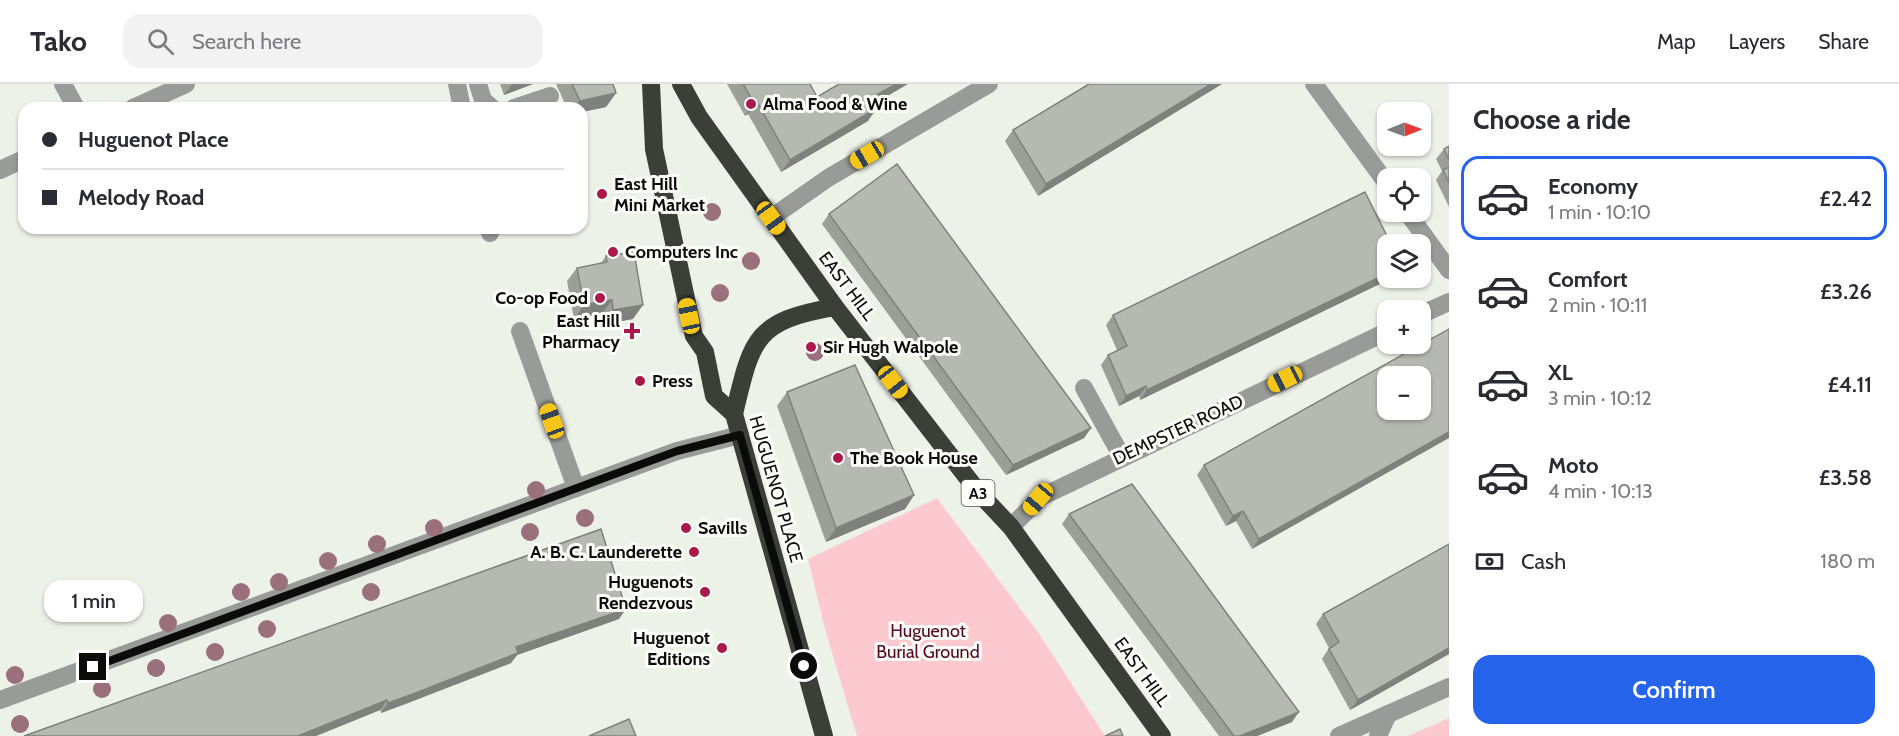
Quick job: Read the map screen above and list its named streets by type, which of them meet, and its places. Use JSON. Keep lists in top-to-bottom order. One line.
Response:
{"streets":{"highway":["EAST HILL","HUGUENOT PLACE","A3"],"street":["DEMPSTER ROAD"]},"crossings":[["EAST HILL","DEMPSTER ROAD"]],"parks":["Huguenot Burial Ground"],"places":{"other":["Alma Food & Wine","East Hill Mini Market","Computers Inc","Co-op Food","Sir Hugh Walpole","Press","The Book House","Savills","A. B. C. Launderette","Huguenots Rendezvous","Huguenot Editions"],"health":["East Hill Pharmacy"]},"north":"right","page":{"header":"Tako","search":"Search here","nav":["Map","Layers","Share"],"heading":"Choose a ride","map_buttons":["+","−"],"banner":["Huguenot Place","Melody Road"],"list":[{"name":"Economy","note":"1 min · 10:10","value":"£2.42"},{"name":"Comfort","note":"2 min · 10:11","value":"£3.26"},{"name":"XL","note":"3 min · 10:12","value":"£4.11"},{"name":"Moto","note":"4 min · 10:13","value":"£3.58"}],"pay":["Cash","180 m"],"bubble":"1 min","buttons":"Confirm"}}
